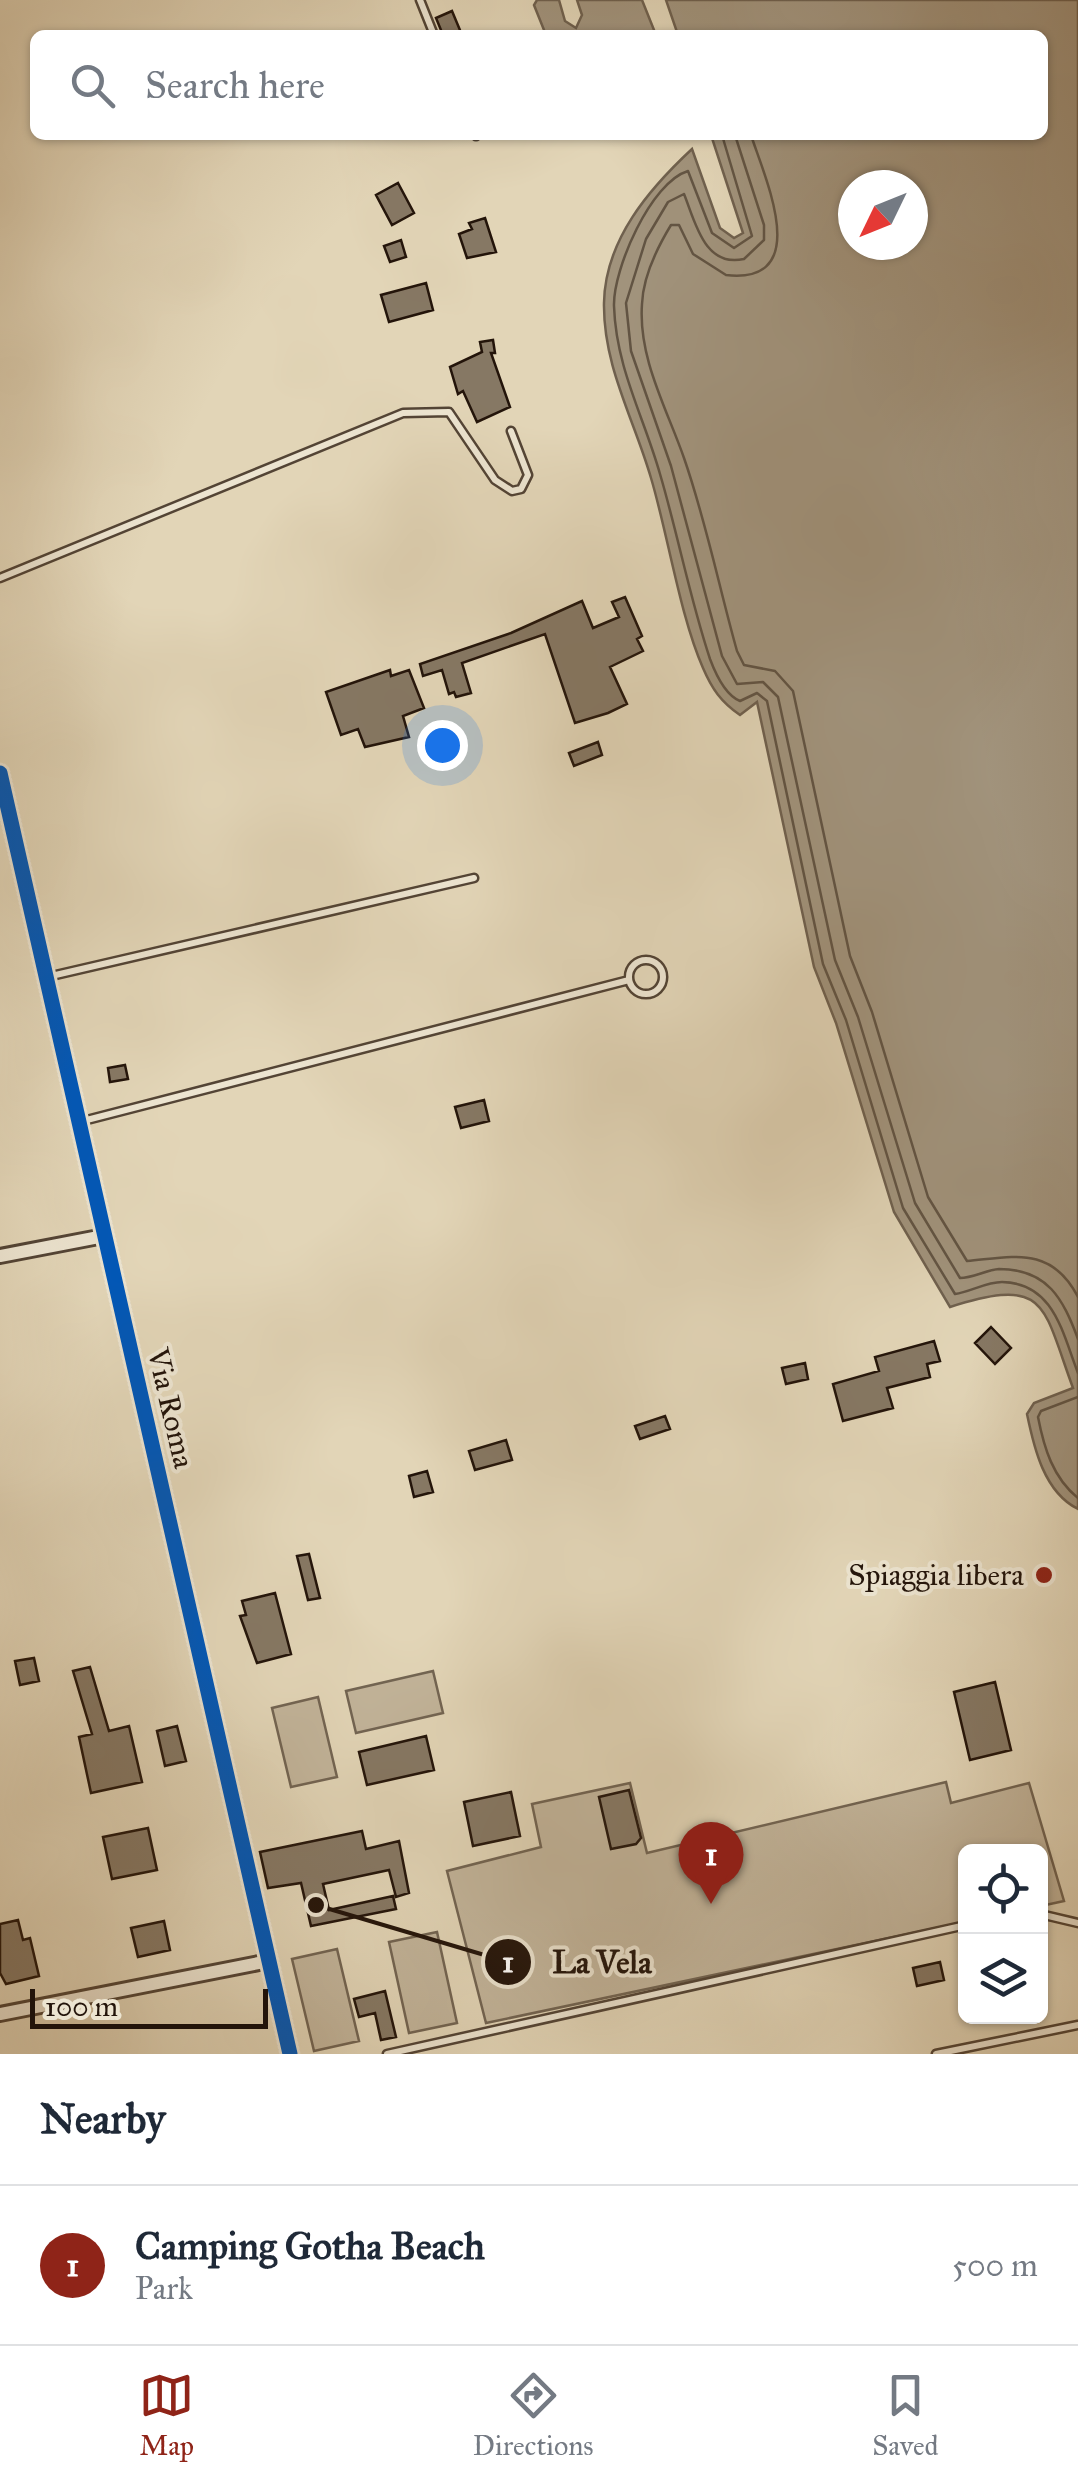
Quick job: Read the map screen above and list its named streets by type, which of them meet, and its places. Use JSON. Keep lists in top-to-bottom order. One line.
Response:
{"streets":{"street":["Via Roma"]},"places":["Spiaggia libera","La Vela"],"scale_bar":"100 m","north":"bottom left","page":{"search":"Search here","pins":"1","scale":"100 m","heading":"Nearby","list":[{"mark":"1","name":"Camping Gotha Beach","note":"Park","value":"500 m"}],"nav":["Map","Directions","Saved"]}}
